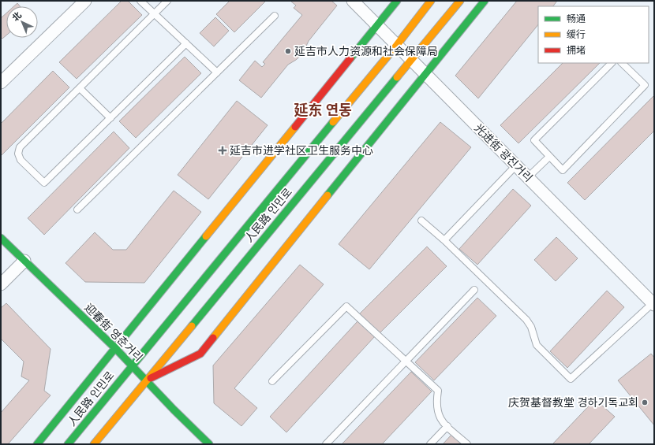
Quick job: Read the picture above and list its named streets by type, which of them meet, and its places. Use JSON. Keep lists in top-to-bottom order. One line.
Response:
{"streets":{"street":["光进街 광진거리","人民路 인민로","迎春街 영춘거리"]},"crossings":[["光进街 광진거리","人民路 인민로"],["人民路 인민로","迎春街 영춘거리"]],"districts":["延东 연동"],"places":{"other":["延吉市人力资源和社会保障局","庆贺基督教堂 경하기독교회"],"health":["延吉市进学社区卫生服务中心"]},"legend":["畅通","缓行","拥堵"],"north":"top left"}
